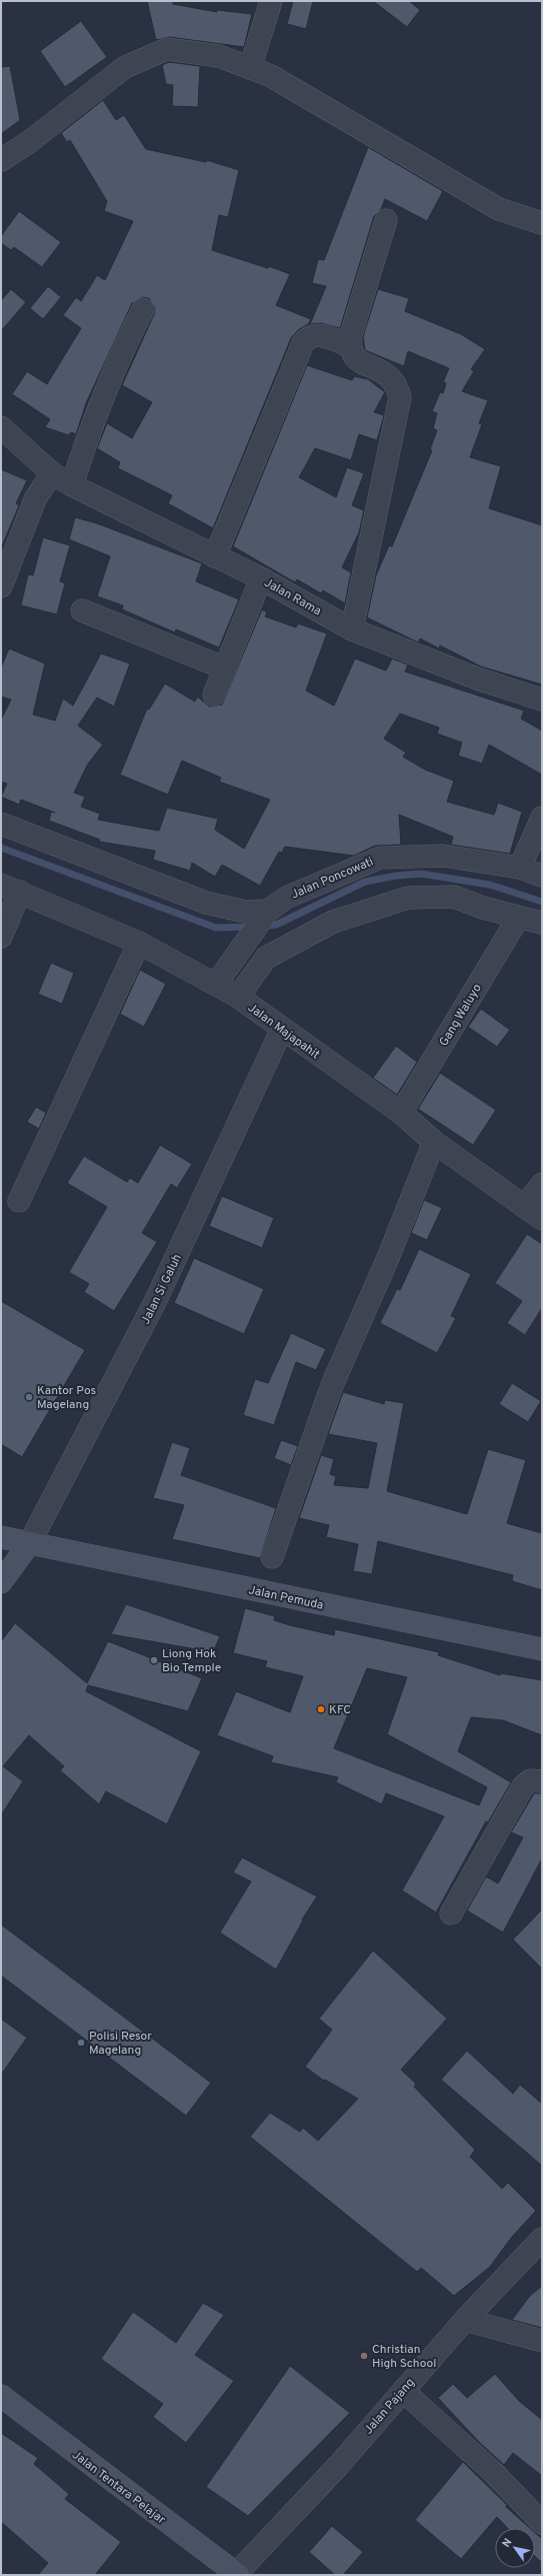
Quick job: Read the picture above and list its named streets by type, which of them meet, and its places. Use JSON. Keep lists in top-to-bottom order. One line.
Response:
{"streets":{"main road":["Jalan Pemuda","Jalan Tentara Pelajar"],"street":["Jalan Rama","Jalan Poncowati","Gang Waluyo","Jalan Majapahit","Jalan Si Galuh","Jalan Pajang"]},"crossings":[["Gang Waluyo","Jalan Majapahit"],["Jalan Majapahit","Jalan Si Galuh"],["Jalan Si Galuh","Jalan Pemuda"],["Jalan Pajang","Jalan Tentara Pelajar"]],"places":["Kantor Pos Magelang","Liong Hok Bio Temple","KFC","Polisi Resor Magelang","Christian High School"],"north":"top left"}
